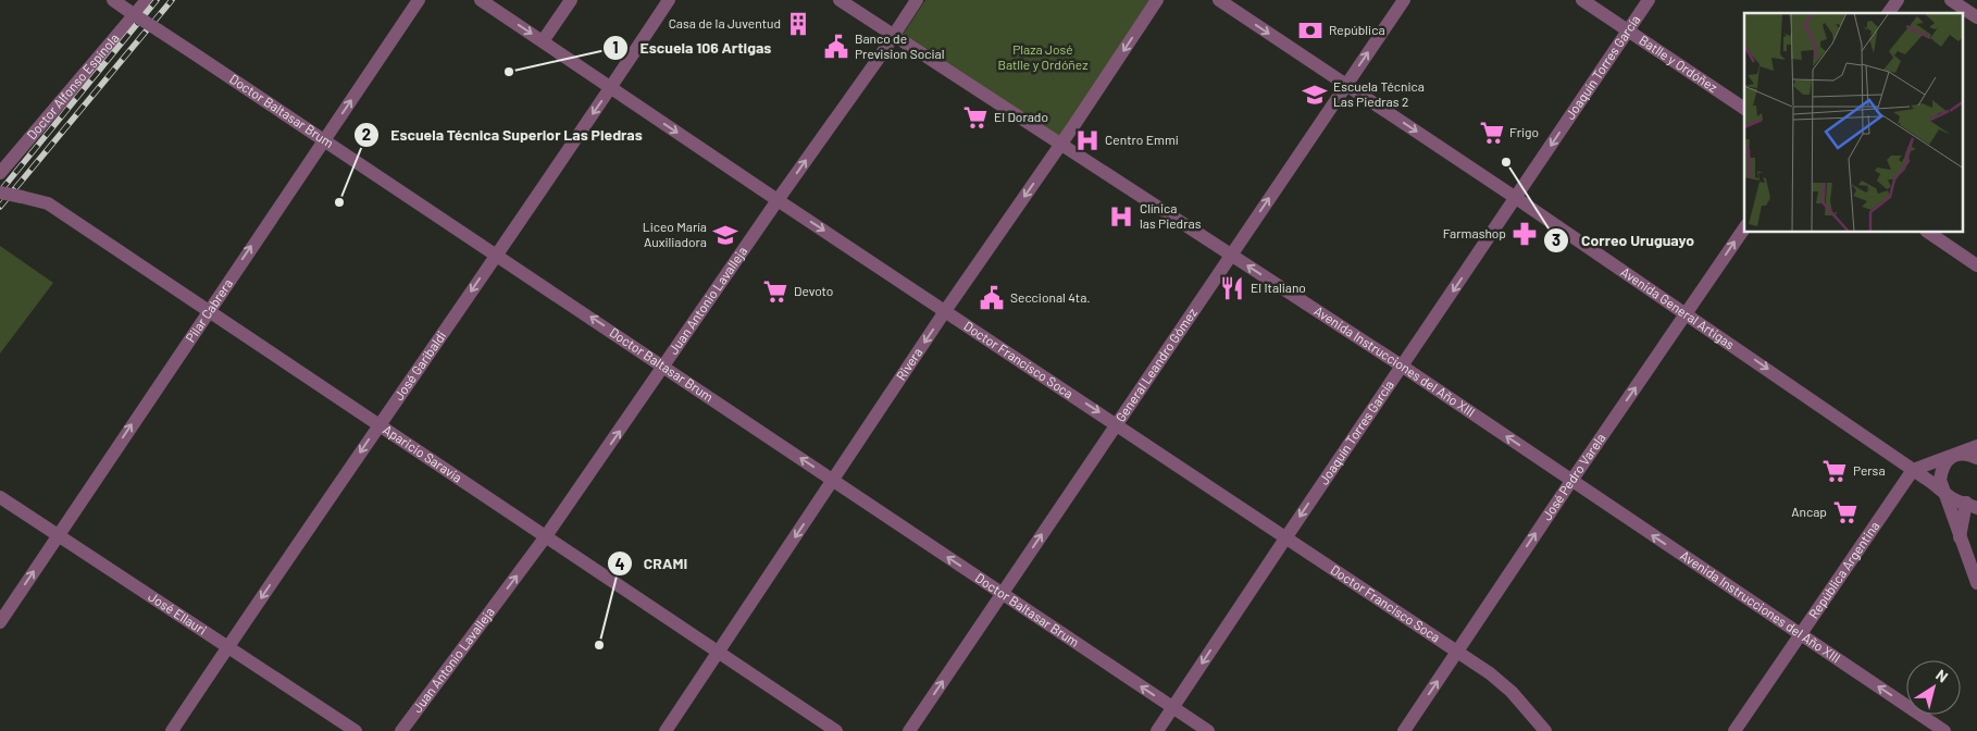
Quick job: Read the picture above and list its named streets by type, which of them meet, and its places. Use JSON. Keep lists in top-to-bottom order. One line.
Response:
{"streets":{"street":["Batlle y Ordóñez","Joaquín Torres García","Doctor Alfonso Espínola","Doctor Baltasar Brum","Juan Antonio Lavalleja","Avenida General Artigas","Pilar Cabrera","Doctor Francisco Soca","Avenida Instrucciones del Año XIII","Rivera","José Garibaldi","General Leandro Gómez","Aparicio Saravia","José Pedro Varela","República Argentina","José Ellauri"]},"crossings":[["Batlle y Ordóñez","Joaquín Torres García"],["Joaquín Torres García","Doctor Baltasar Brum"],["Joaquín Torres García","Avenida General Artigas"],["Joaquín Torres García","Doctor Francisco Soca"],["Joaquín Torres García","Avenida Instrucciones del Año XIII"],["Doctor Alfonso Espínola","Doctor Baltasar Brum"],["Doctor Baltasar Brum","Juan Antonio Lavalleja"],["Doctor Baltasar Brum","Pilar Cabrera"],["Doctor Baltasar Brum","Rivera"],["Doctor Baltasar Brum","José Garibaldi"],["Doctor Baltasar Brum","General Leandro Gómez"],["Juan Antonio Lavalleja","Doctor Francisco Soca"],["Juan Antonio Lavalleja","Avenida Instrucciones del Año XIII"],["Juan Antonio Lavalleja","Aparicio Saravia"],["Avenida General Artigas","General Leandro Gómez"],["Avenida General Artigas","José Pedro Varela"],["Avenida General Artigas","República Argentina"],["Pilar Cabrera","Aparicio Saravia"],["Pilar Cabrera","José Ellauri"],["Doctor Francisco Soca","Rivera"],["Doctor Francisco Soca","José Garibaldi"],["Doctor Francisco Soca","General Leandro Gómez"],["Doctor Francisco Soca","José Pedro Varela"],["Avenida Instrucciones del Año XIII","Rivera"],["Avenida Instrucciones del Año XIII","General Leandro Gómez"],["Avenida Instrucciones del Año XIII","José Pedro Varela"],["Avenida Instrucciones del Año XIII","República Argentina"],["Rivera","Aparicio Saravia"],["José Garibaldi","Aparicio Saravia"],["José Garibaldi","José Ellauri"]],"one_way":["Joaquín Torres García","Doctor Baltasar Brum","Juan Antonio Lavalleja","Avenida General Artigas","Pilar Cabrera","Doctor Francisco Soca","Avenida Instrucciones del Año XIII","Rivera","José Garibaldi","General Leandro Gómez","José Pedro Varela"],"parks":["Plaza José Batlle y Ordóñez"],"places":{"building":["Casa de la Juventud"],"bank":["República"],"public building":["Banco de Prevision Social","Seccional 4ta."],"other":["Escuela 106 Artigas","Correo Uruguayo","Escuela Técnica Superior Las Piedras","CRAMI"],"school or university":["Escuela Técnica Las Piedras 2","Liceo María Auxiliadora"],"supermarket":["El Dorado","Frigo","Devoto","Persa","Ancap"],"hospital":["Centro Emmi","Clínica las Piedras"],"pharmacy":["Farmashop"],"restaurant":["El Italiano"]},"north":"top right"}
